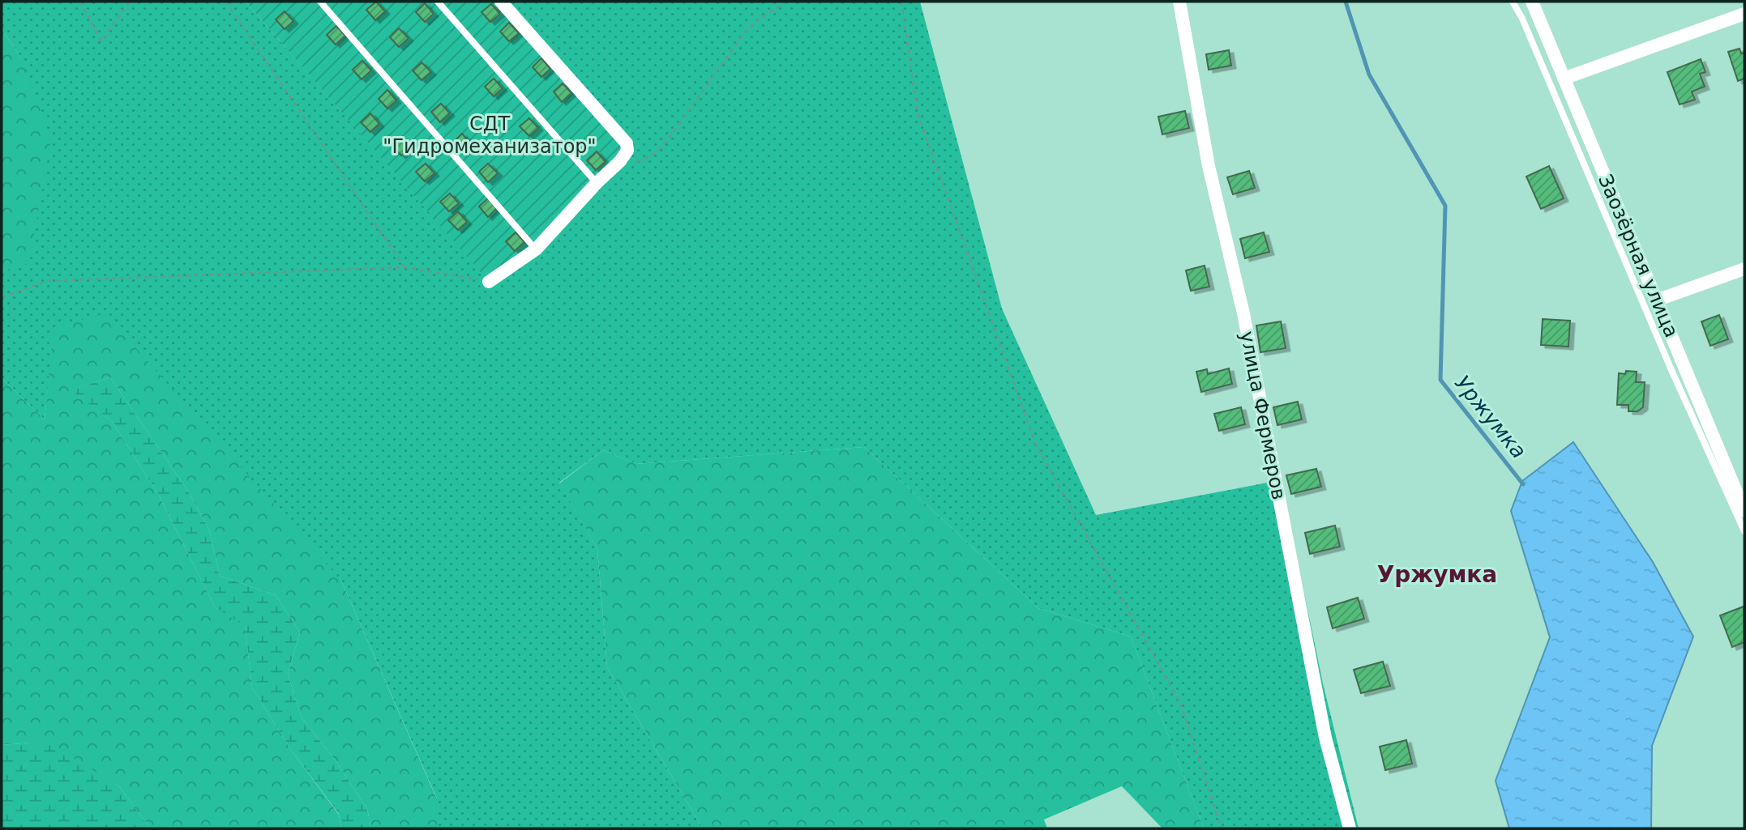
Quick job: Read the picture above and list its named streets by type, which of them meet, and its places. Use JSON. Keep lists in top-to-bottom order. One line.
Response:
{"streets":{"street":["Заозёрная улица","улица Фермеров"]},"districts":["Уржумка"],"water":["Уржумка"],"parks":["СДТ \"Гидромеханизатор\""]}
